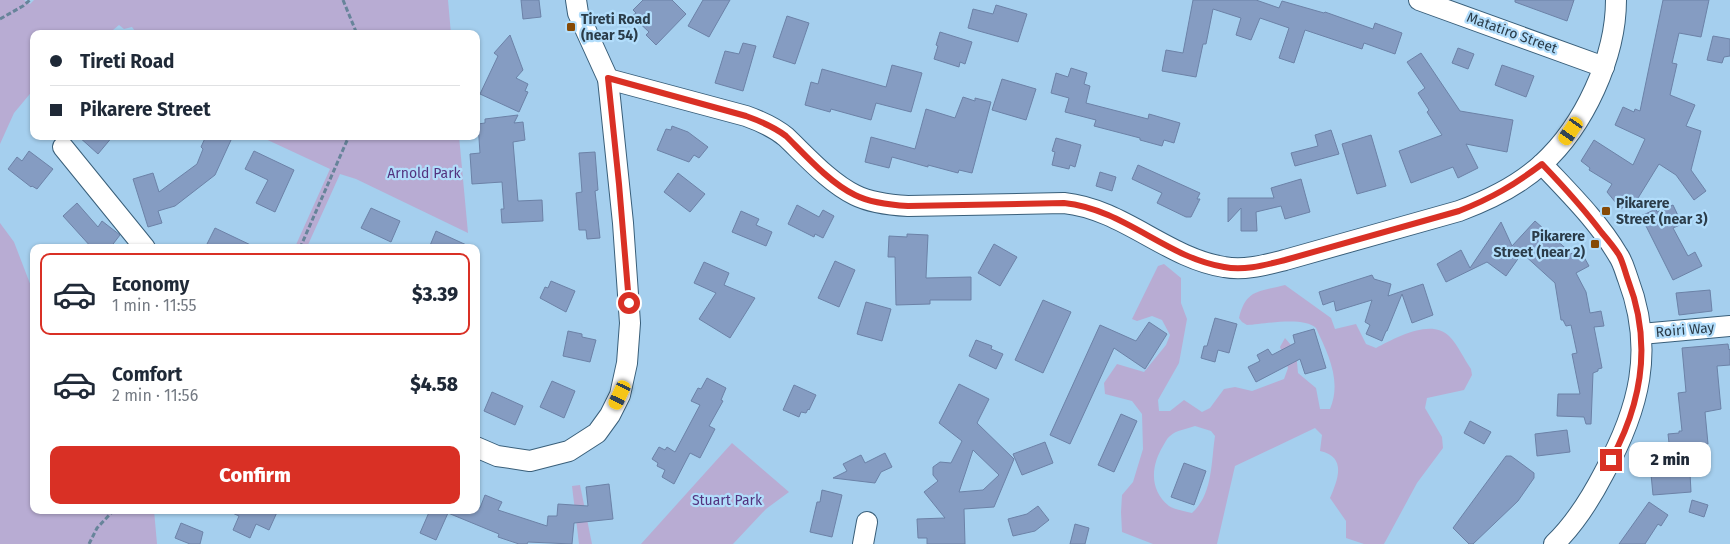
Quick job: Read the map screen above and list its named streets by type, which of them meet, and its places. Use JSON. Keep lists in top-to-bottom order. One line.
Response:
{"streets":{"street":["Matatiro Street","Roiri Way"]},"parks":["Arnold Park","Stuart Park"],"places":{"transit":["Tireti Road (near 54)","Pikarere Street (near 3)","Pikarere Street (near 2)"]},"page":{"banner":["Tireti Road","Pikarere Street"],"list":[{"name":"Economy","note":"1 min · 11:55","value":"$3.39"},{"name":"Comfort","note":"2 min · 11:56","value":"$4.58"}],"buttons":"Confirm","bubble":"2 min"}}
